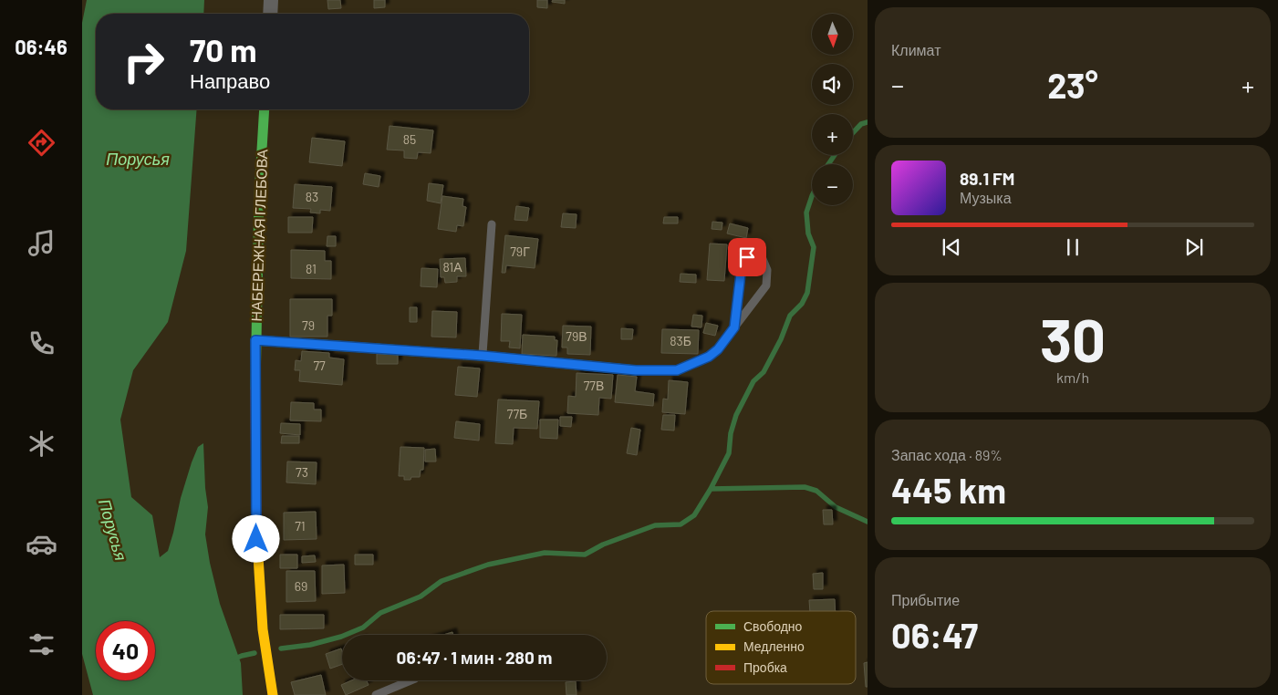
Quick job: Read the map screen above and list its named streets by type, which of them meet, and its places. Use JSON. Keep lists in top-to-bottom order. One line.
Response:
{"streets":{"street":["НАБЕРЕЖНАЯ ГЛЕБОВА"]},"water":["Порусья"],"house_numbers":["85","83","79Г","81А","81","79","79В","83Б","77","77В","77Б","73","71","69"],"legend":["Свободно","Медленно","Пробка"],"north":"bottom","page":{"tabs":"06:46","tile":["Климат",["30","km/h"],["Запас хода · 89%","445 km"],["Прибытие","06:47"]],"map_buttons":["+","−"],"turn":["70 m","Направо"],"heat":["−","23°","+"],"song":["89.1 FM","Музыка"],"limit":"40","trip":"06:47 · 1 мин · 280 m"}}
